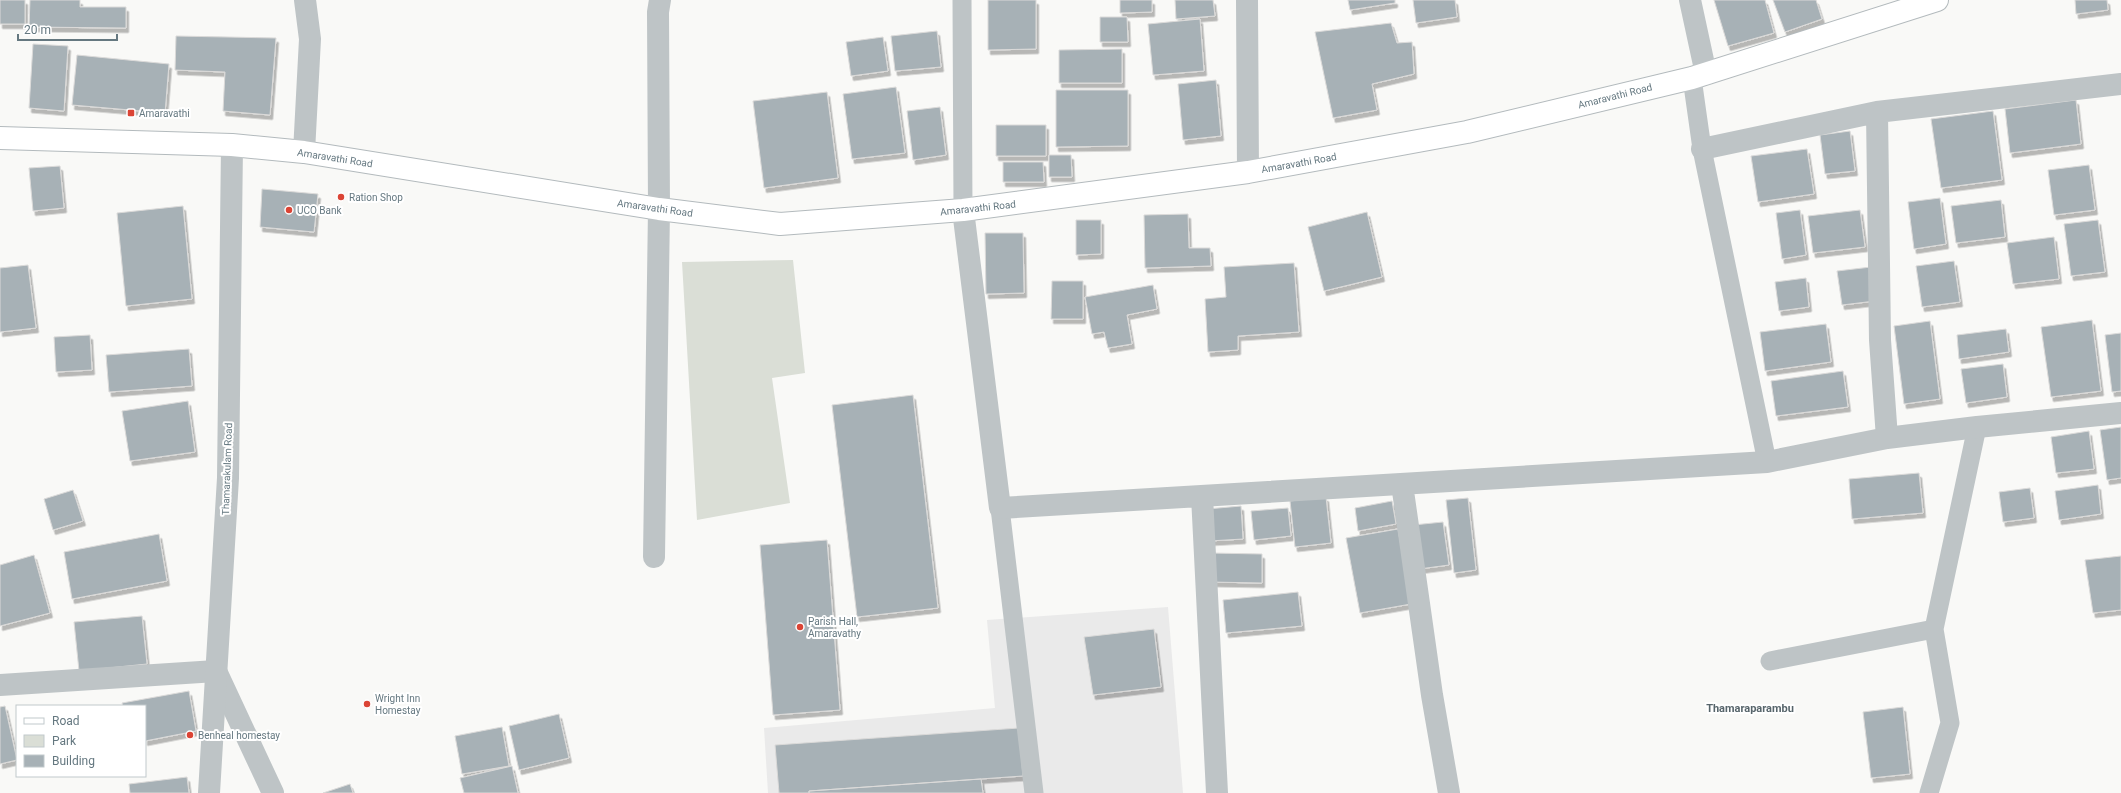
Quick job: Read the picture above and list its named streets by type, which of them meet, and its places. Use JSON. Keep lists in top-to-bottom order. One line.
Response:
{"streets":{"main road":["Amaravathi Road"],"street":["Thamarakulam Road"]},"crossings":[["Amaravathi Road","Thamarakulam Road"]],"districts":["Thamaraparambu"],"places":{"transit":["Amaravathi"],"other":["Ration Shop","UCO Bank","Parish Hall, Amaravathy","Wright Inn Homestay","Benheal homestay"]},"legend":["Road","Park","Building"],"scale_bar":"20 m"}
